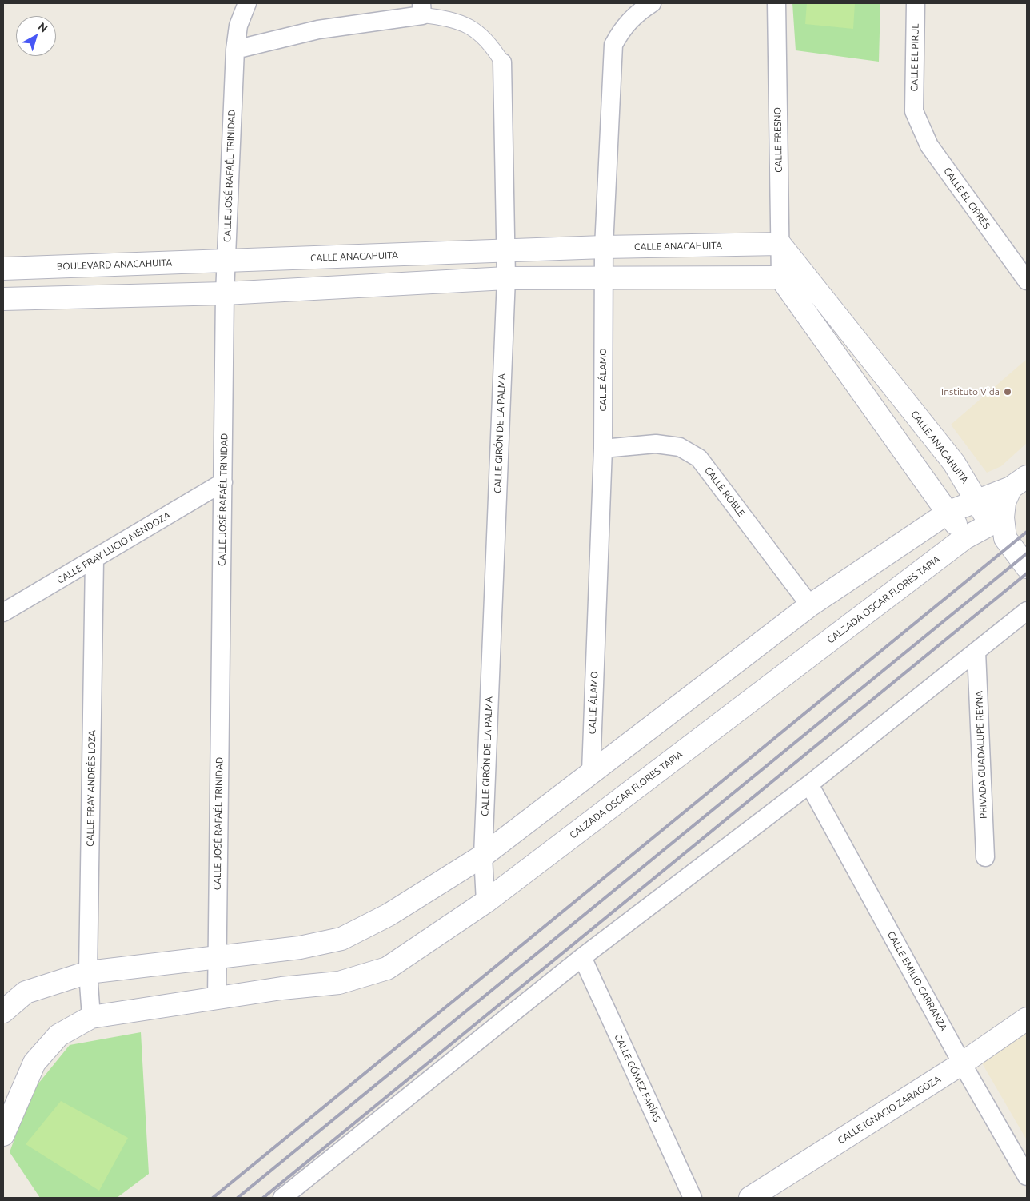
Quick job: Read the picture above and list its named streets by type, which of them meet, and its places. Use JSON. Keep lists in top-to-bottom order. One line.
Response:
{"streets":{"street":["CALLE EL PIRUL","CALLE FRESNO","CALLE JOSÉ RAFAÉL TRINIDAD","CALLE EL CIPRÉS","CALLE ANACAHUITA","BOULEVARD ANACAHUITA","CALLE ÁLAMO","CALLE GIRÓN DE LA PALMA","CALLE ROBLE","CALLE FRAY LUCIO MENDOZA","CALZADA OSCAR FLORES TAPIA","PRIVADA GUADALUPE REYNA","CALLE FRAY ANDRÉS LOZA","CALLE EMILIO CARRANZA","CALLE GÓMEZ FARÍAS","CALLE IGNACIO ZARAGOZA"]},"crossings":[["CALLE EL PIRUL","CALLE EL CIPRÉS"],["CALLE FRESNO","CALLE ANACAHUITA"],["CALLE JOSÉ RAFAÉL TRINIDAD","CALLE ANACAHUITA"],["CALLE JOSÉ RAFAÉL TRINIDAD","BOULEVARD ANACAHUITA"],["CALLE JOSÉ RAFAÉL TRINIDAD","CALLE FRAY LUCIO MENDOZA"],["CALLE JOSÉ RAFAÉL TRINIDAD","CALZADA OSCAR FLORES TAPIA"],["CALLE ANACAHUITA","BOULEVARD ANACAHUITA"],["CALLE ANACAHUITA","CALLE ÁLAMO"],["CALLE ANACAHUITA","CALLE GIRÓN DE LA PALMA"],["CALLE ANACAHUITA","CALZADA OSCAR FLORES TAPIA"],["CALLE ÁLAMO","CALLE ROBLE"],["CALLE GIRÓN DE LA PALMA","CALZADA OSCAR FLORES TAPIA"],["CALLE FRAY LUCIO MENDOZA","CALLE FRAY ANDRÉS LOZA"],["CALZADA OSCAR FLORES TAPIA","CALLE FRAY ANDRÉS LOZA"],["CALLE EMILIO CARRANZA","CALLE IGNACIO ZARAGOZA"]],"places":["Instituto Vida"],"north":"top right"}
